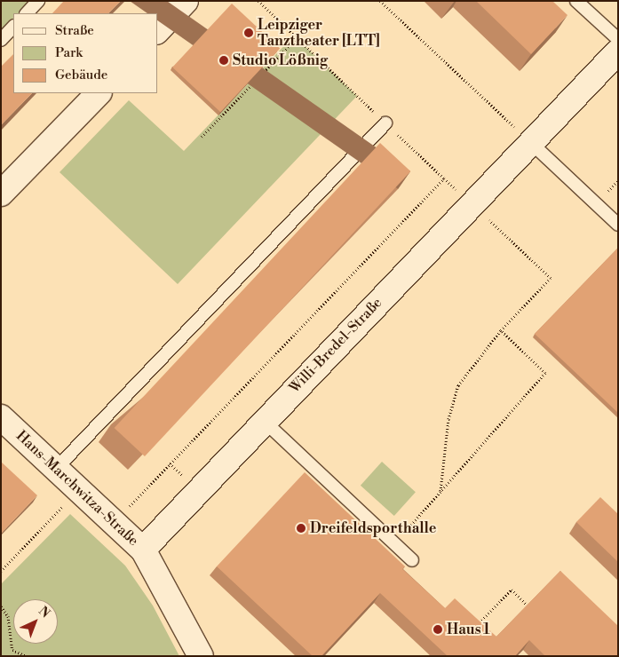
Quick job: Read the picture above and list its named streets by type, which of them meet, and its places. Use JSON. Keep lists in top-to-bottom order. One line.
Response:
{"streets":{"street":["Willi-Bredel-Straße","Hans-Marchwitza-Straße"]},"crossings":[["Willi-Bredel-Straße","Hans-Marchwitza-Straße"]],"places":["Leipziger Tanztheater [LTT]","Studio Lößnig","Dreifeldsporthalle","Haus 1"],"legend":["Straße","Park","Gebäude"],"north":"top right"}
